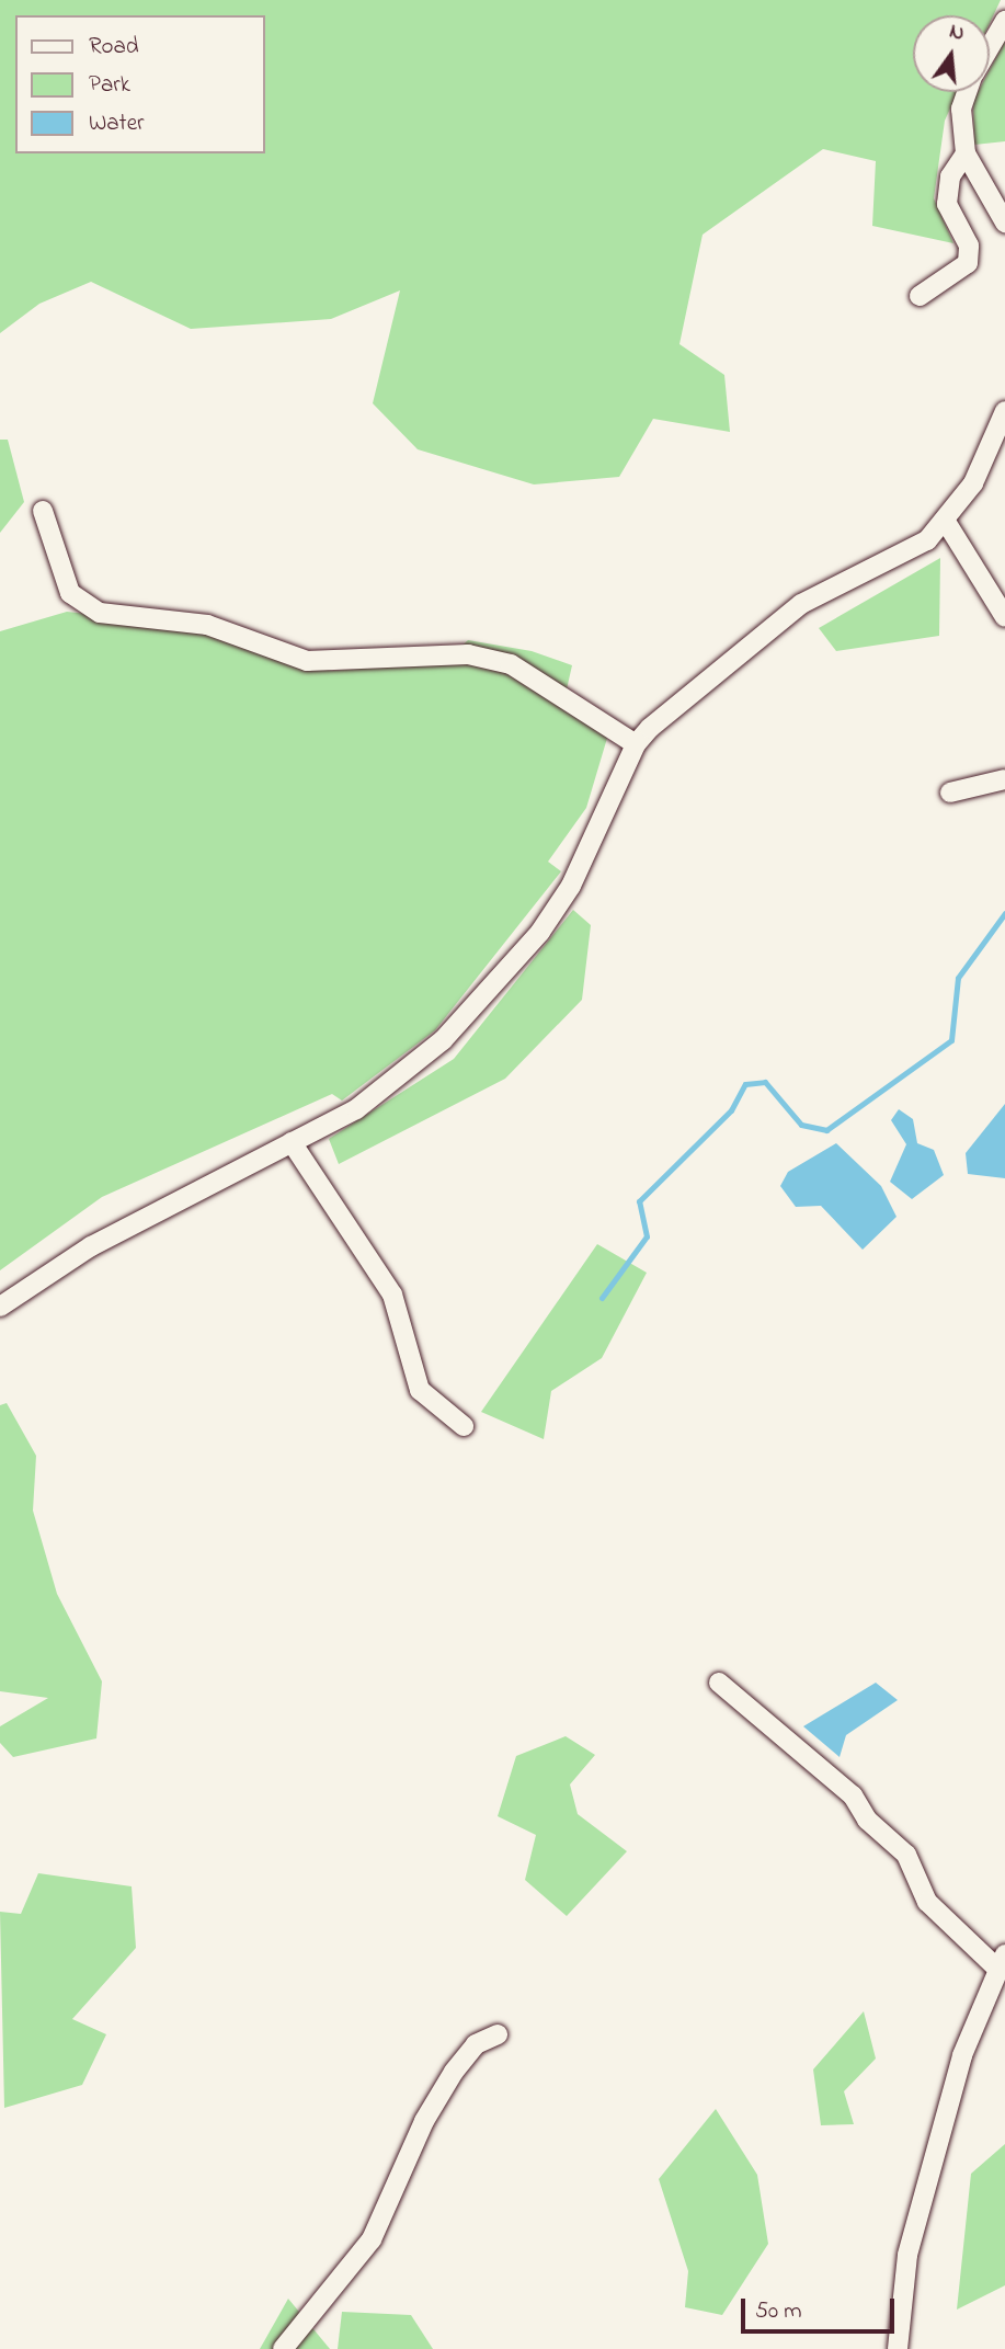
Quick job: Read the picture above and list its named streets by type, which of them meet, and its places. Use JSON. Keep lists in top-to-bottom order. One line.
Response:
{"legend":["Road","Park","Water"],"scale_bar":"50 m","north":"top"}
